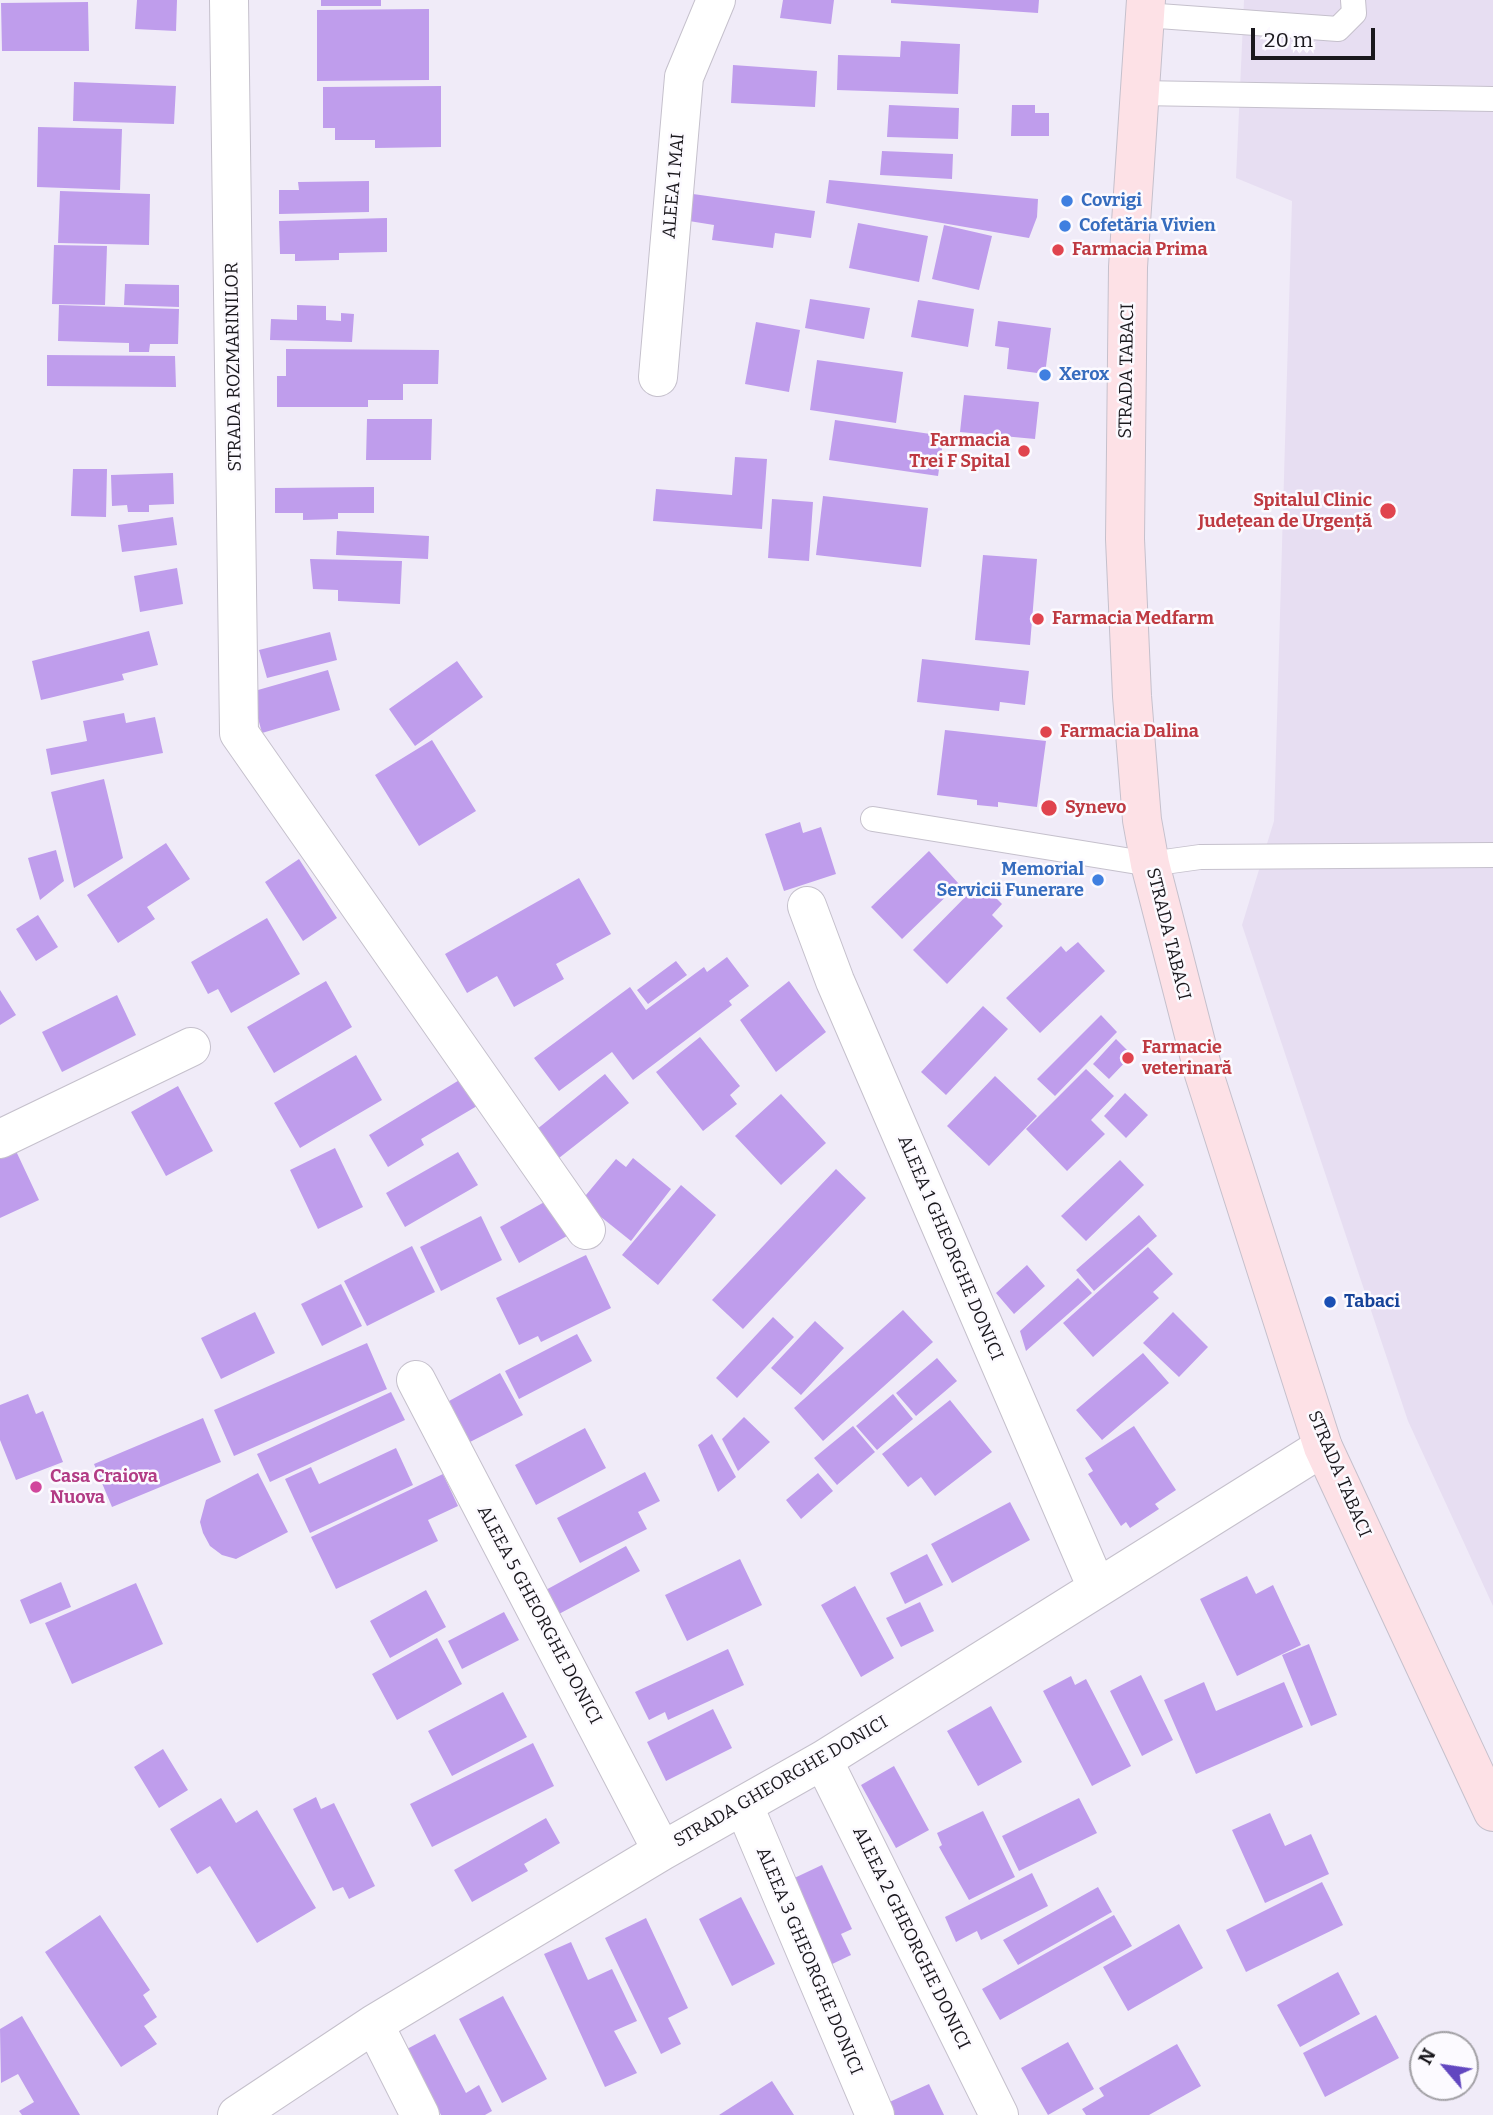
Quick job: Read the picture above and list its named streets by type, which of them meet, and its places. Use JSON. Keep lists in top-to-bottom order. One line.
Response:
{"streets":{"main road":["STRADA TABACI"],"street":["ALEEA 1 MAI","STRADA ROZMARINILOR","ALEEA 1 GHEORGHE DONICI","ALEEA 5 GHEORGHE DONICI","STRADA GHEORGHE DONICI","ALEEA 2 GHEORGHE DONICI","ALEEA 3 GHEORGHE DONICI"]},"crossings":[["STRADA TABACI","STRADA GHEORGHE DONICI"],["ALEEA 1 GHEORGHE DONICI","STRADA GHEORGHE DONICI"],["ALEEA 5 GHEORGHE DONICI","STRADA GHEORGHE DONICI"],["STRADA GHEORGHE DONICI","ALEEA 2 GHEORGHE DONICI"],["STRADA GHEORGHE DONICI","ALEEA 3 GHEORGHE DONICI"]],"places":["Covrigi","Cofetăria Vivien","Farmacia Prima","Xerox","Farmacia Trei F Spital","Spitalul Clinic Județean de Urgență","Farmacia Medfarm","Farmacia Dalina","Synevo","Memorial Servicii Funerare","Farmacie veterinară","Tabaci","Casa Craiova Nuova"],"scale_bar":"20 m","north":"top left"}
